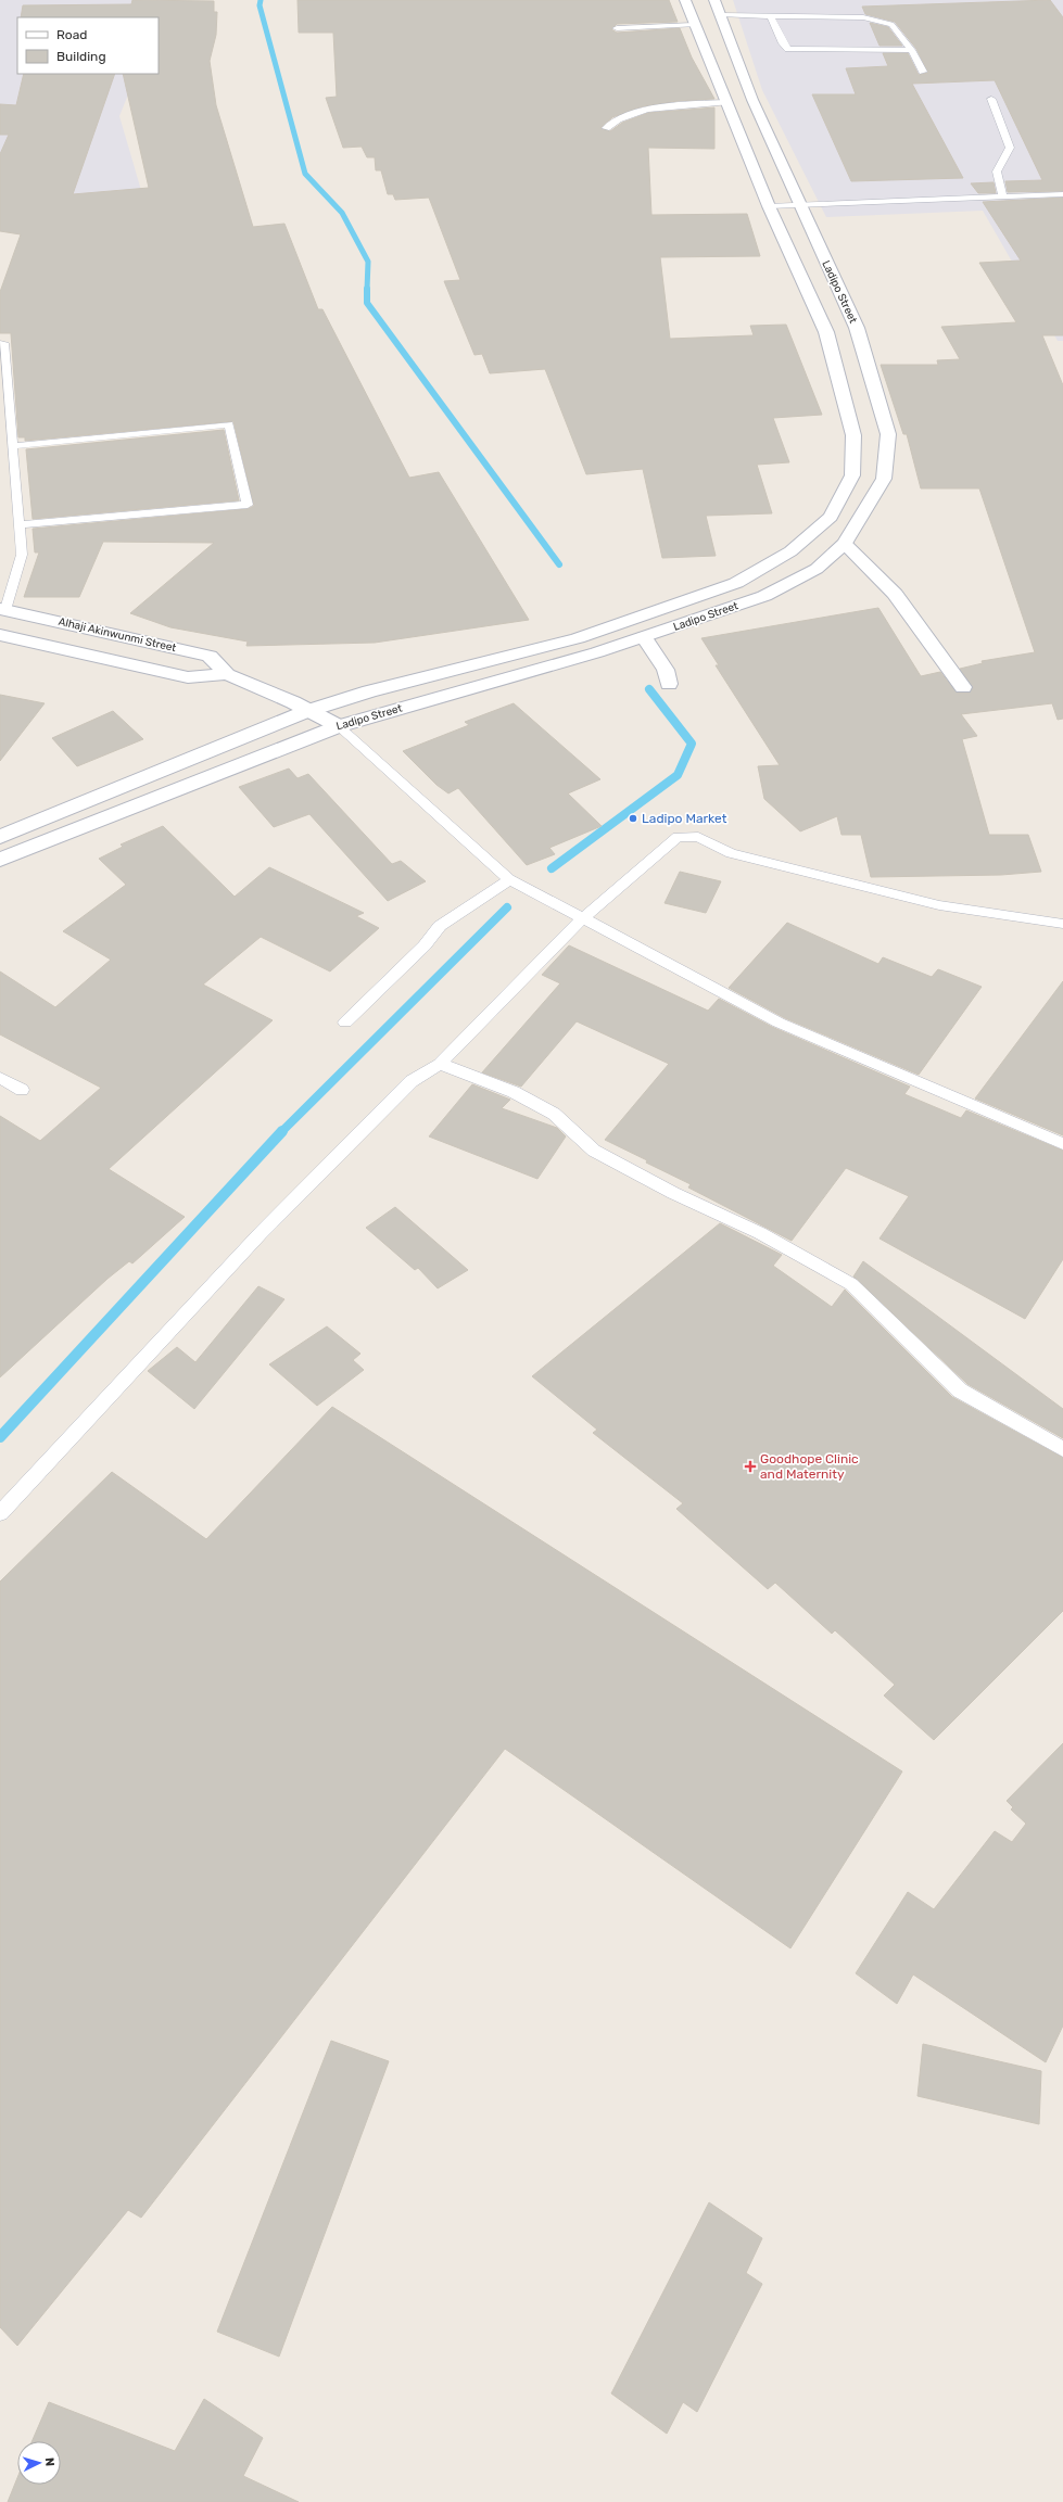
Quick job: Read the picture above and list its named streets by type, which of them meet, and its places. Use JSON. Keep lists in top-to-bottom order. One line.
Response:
{"streets":{"main road":["Ladipo Street","Alhaji Akinwunmi Street"]},"crossings":[["Ladipo Street","Alhaji Akinwunmi Street"]],"places":{"other":["Ladipo Market"],"health":["Goodhope Clinic and Maternity"]},"legend":["Road","Building"],"north":"right"}
